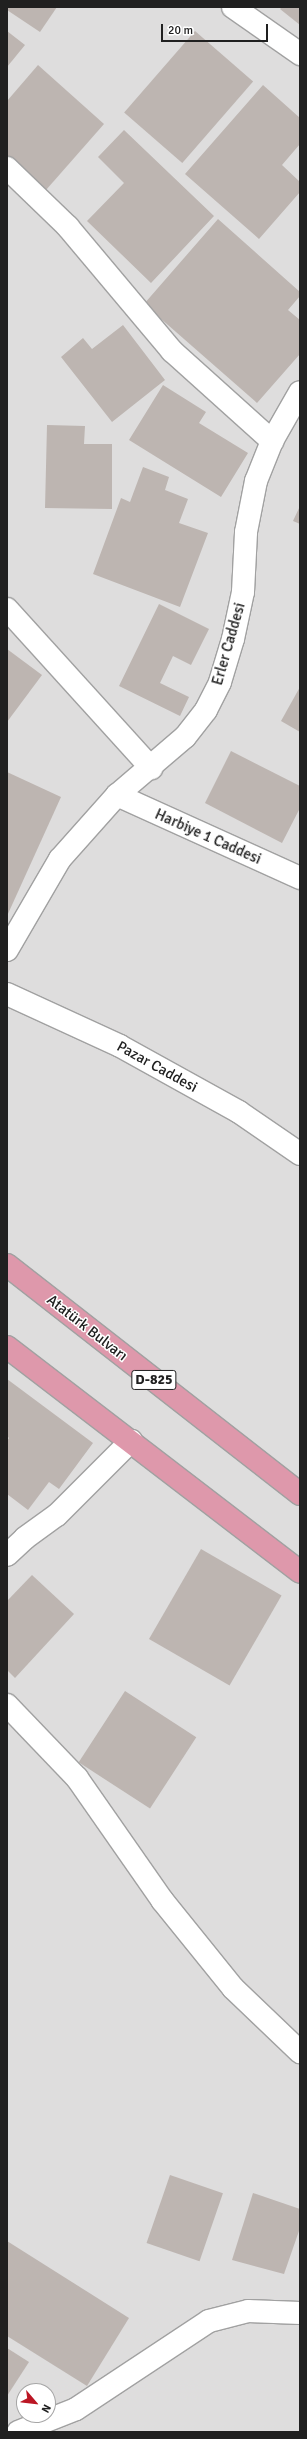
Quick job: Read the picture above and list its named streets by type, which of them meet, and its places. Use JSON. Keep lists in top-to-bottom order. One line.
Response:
{"streets":{"highway":["Atatürk Bulvarı","D-825"],"street":["Erler Caddesi","Harbiye 1 Caddesi","Pazar Caddesi"]},"crossings":[["Erler Caddesi","Harbiye 1 Caddesi"]],"scale_bar":"20 m","north":"bottom right"}
